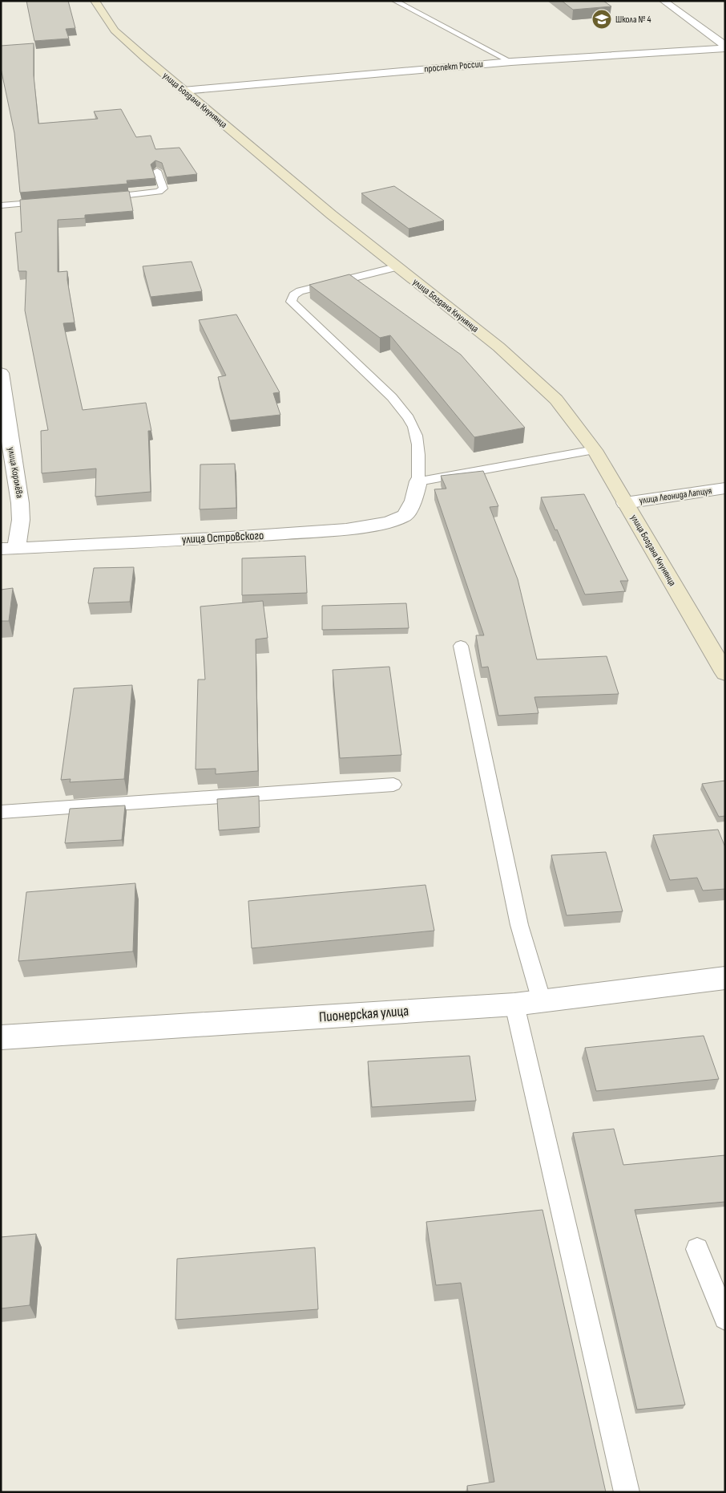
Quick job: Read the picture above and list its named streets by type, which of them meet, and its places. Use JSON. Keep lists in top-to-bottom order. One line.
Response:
{"streets":{"main road":["улица Богдана Кнунянца"],"street":["проспект России","улица Королёва","улица Леонида Лапцуя","улица Островского","Пионерская улица"]},"crossings":[["проспект России","улица Богдана Кнунянца"],["улица Богдана Кнунянца","улица Леонида Лапцуя"],["улица Королёва","улица Островского"]],"places":{"school or university":["Школа № 4"]}}
